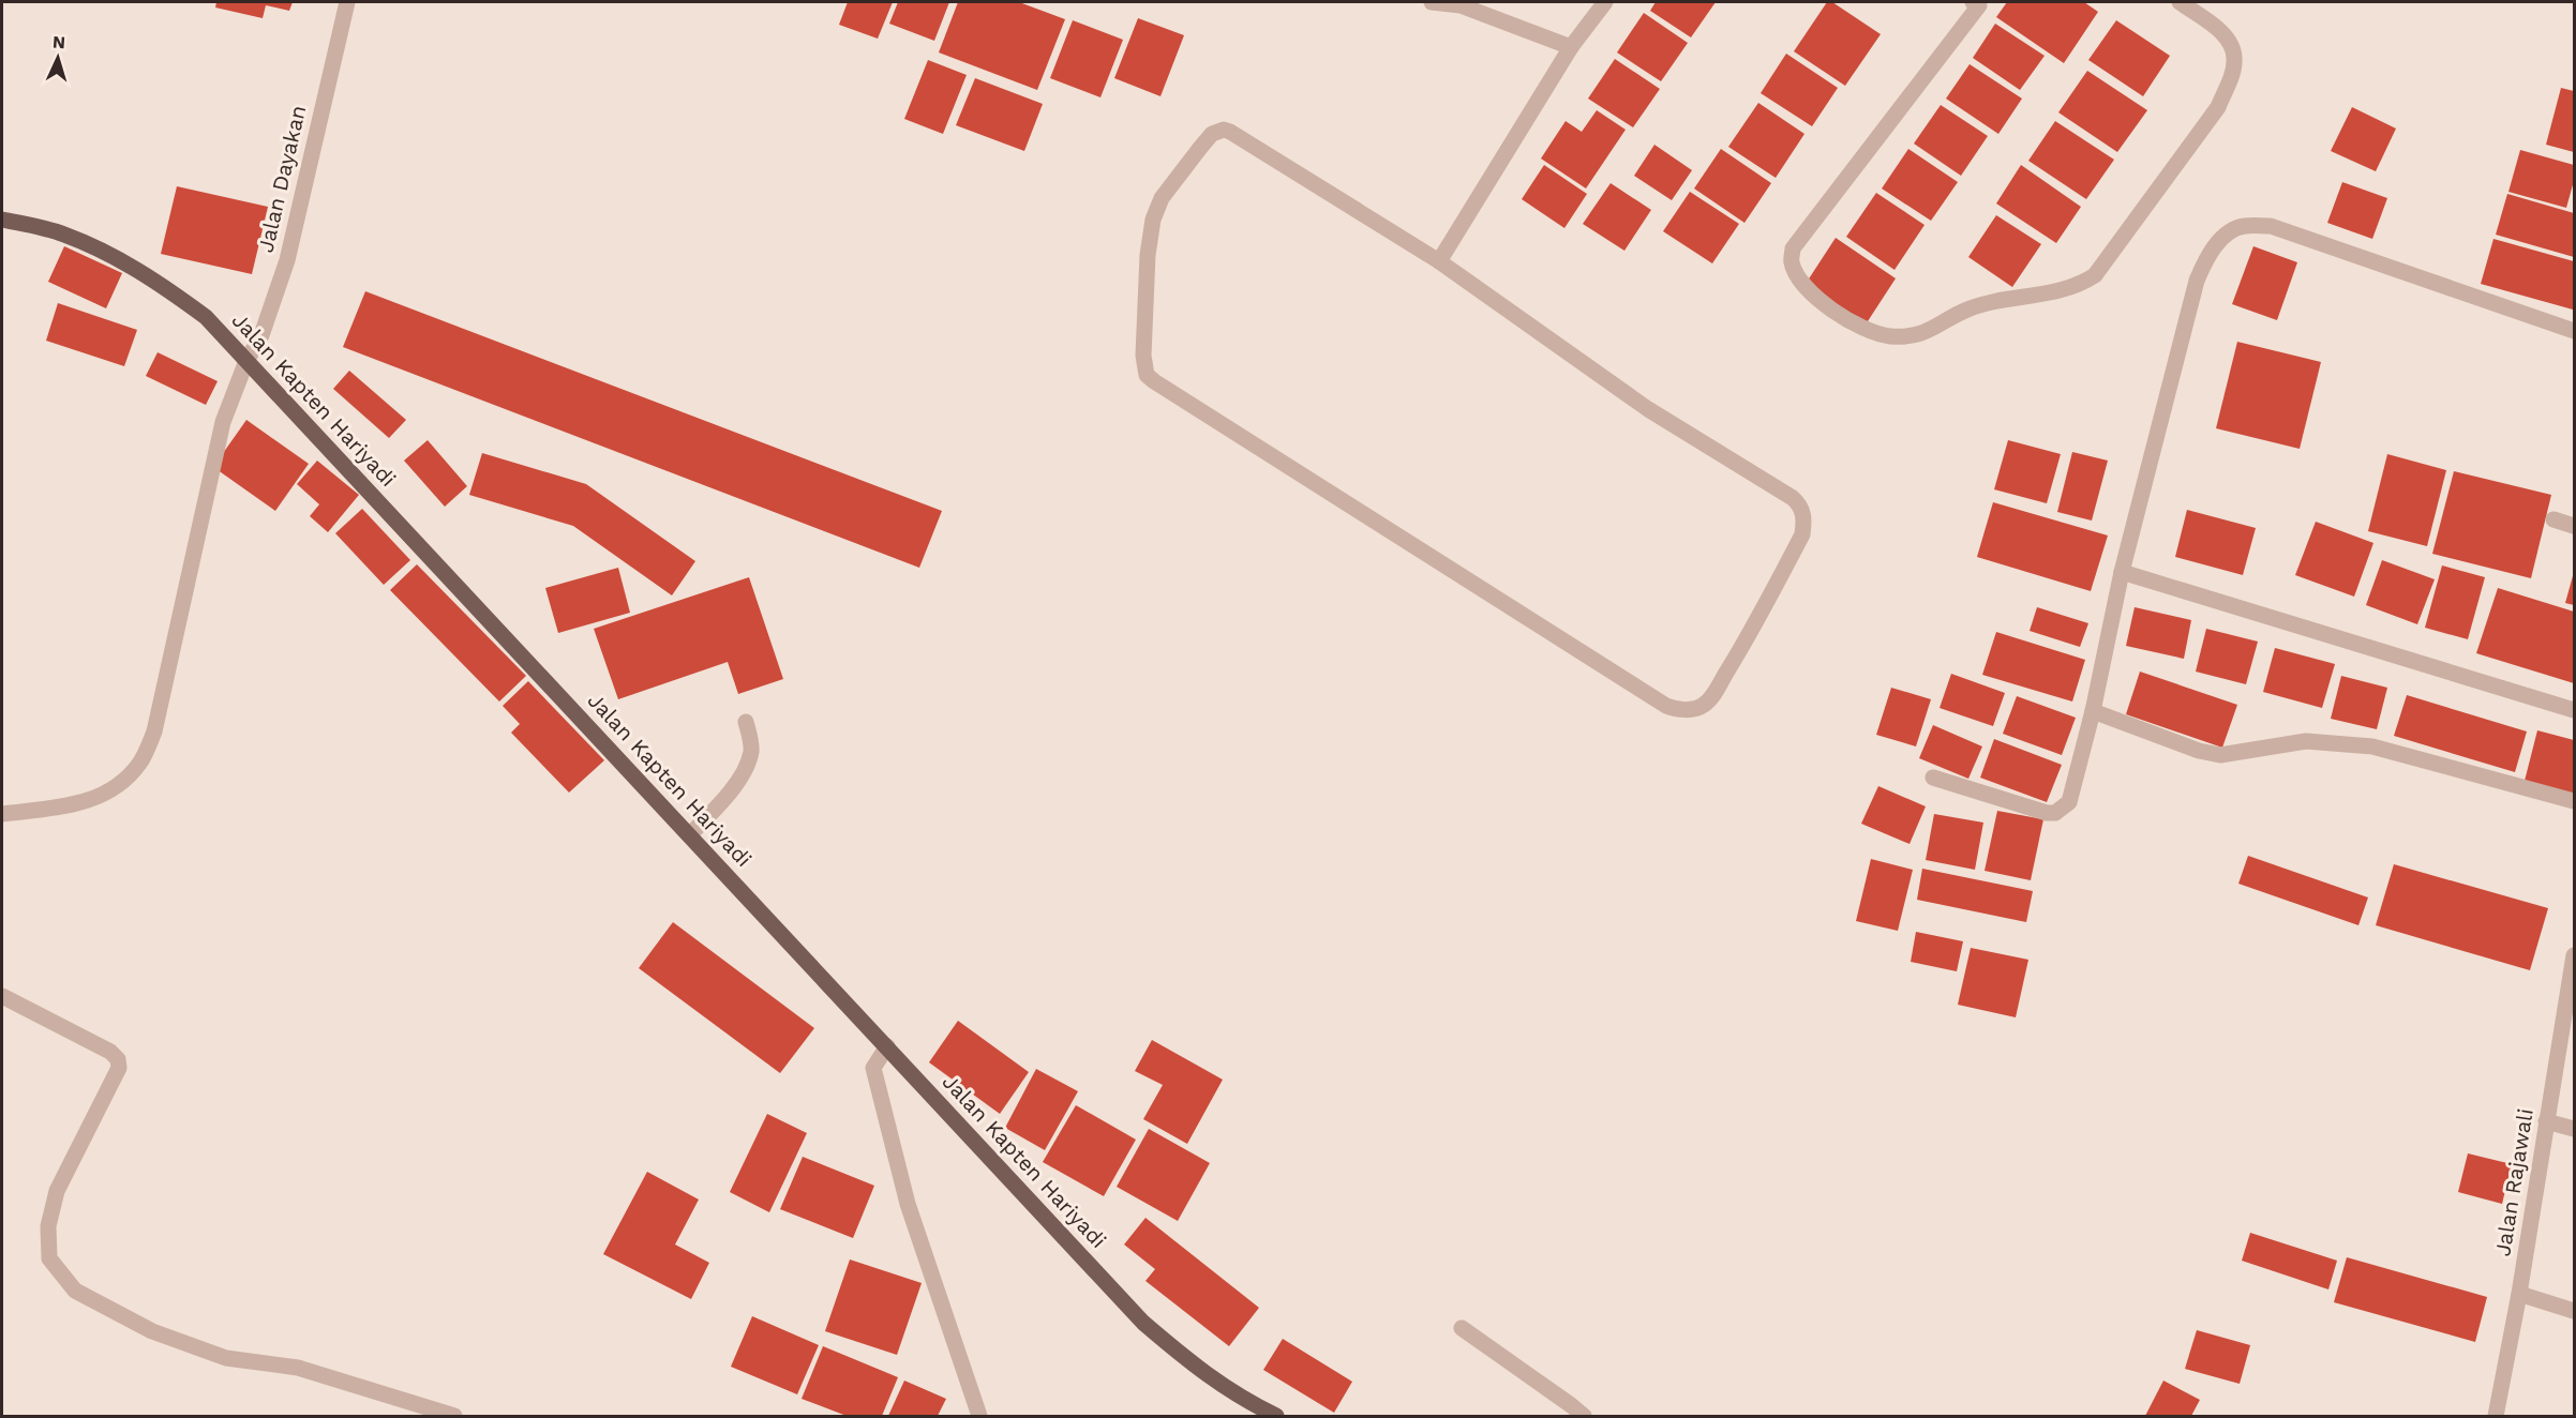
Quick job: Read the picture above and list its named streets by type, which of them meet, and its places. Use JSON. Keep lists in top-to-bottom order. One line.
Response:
{"streets":{"main road":["Jalan Kapten Hariyadi"],"street":["Jalan Dayakan","Jalan Rajawali"]},"crossings":[["Jalan Dayakan","Jalan Kapten Hariyadi"]],"north":"top"}
